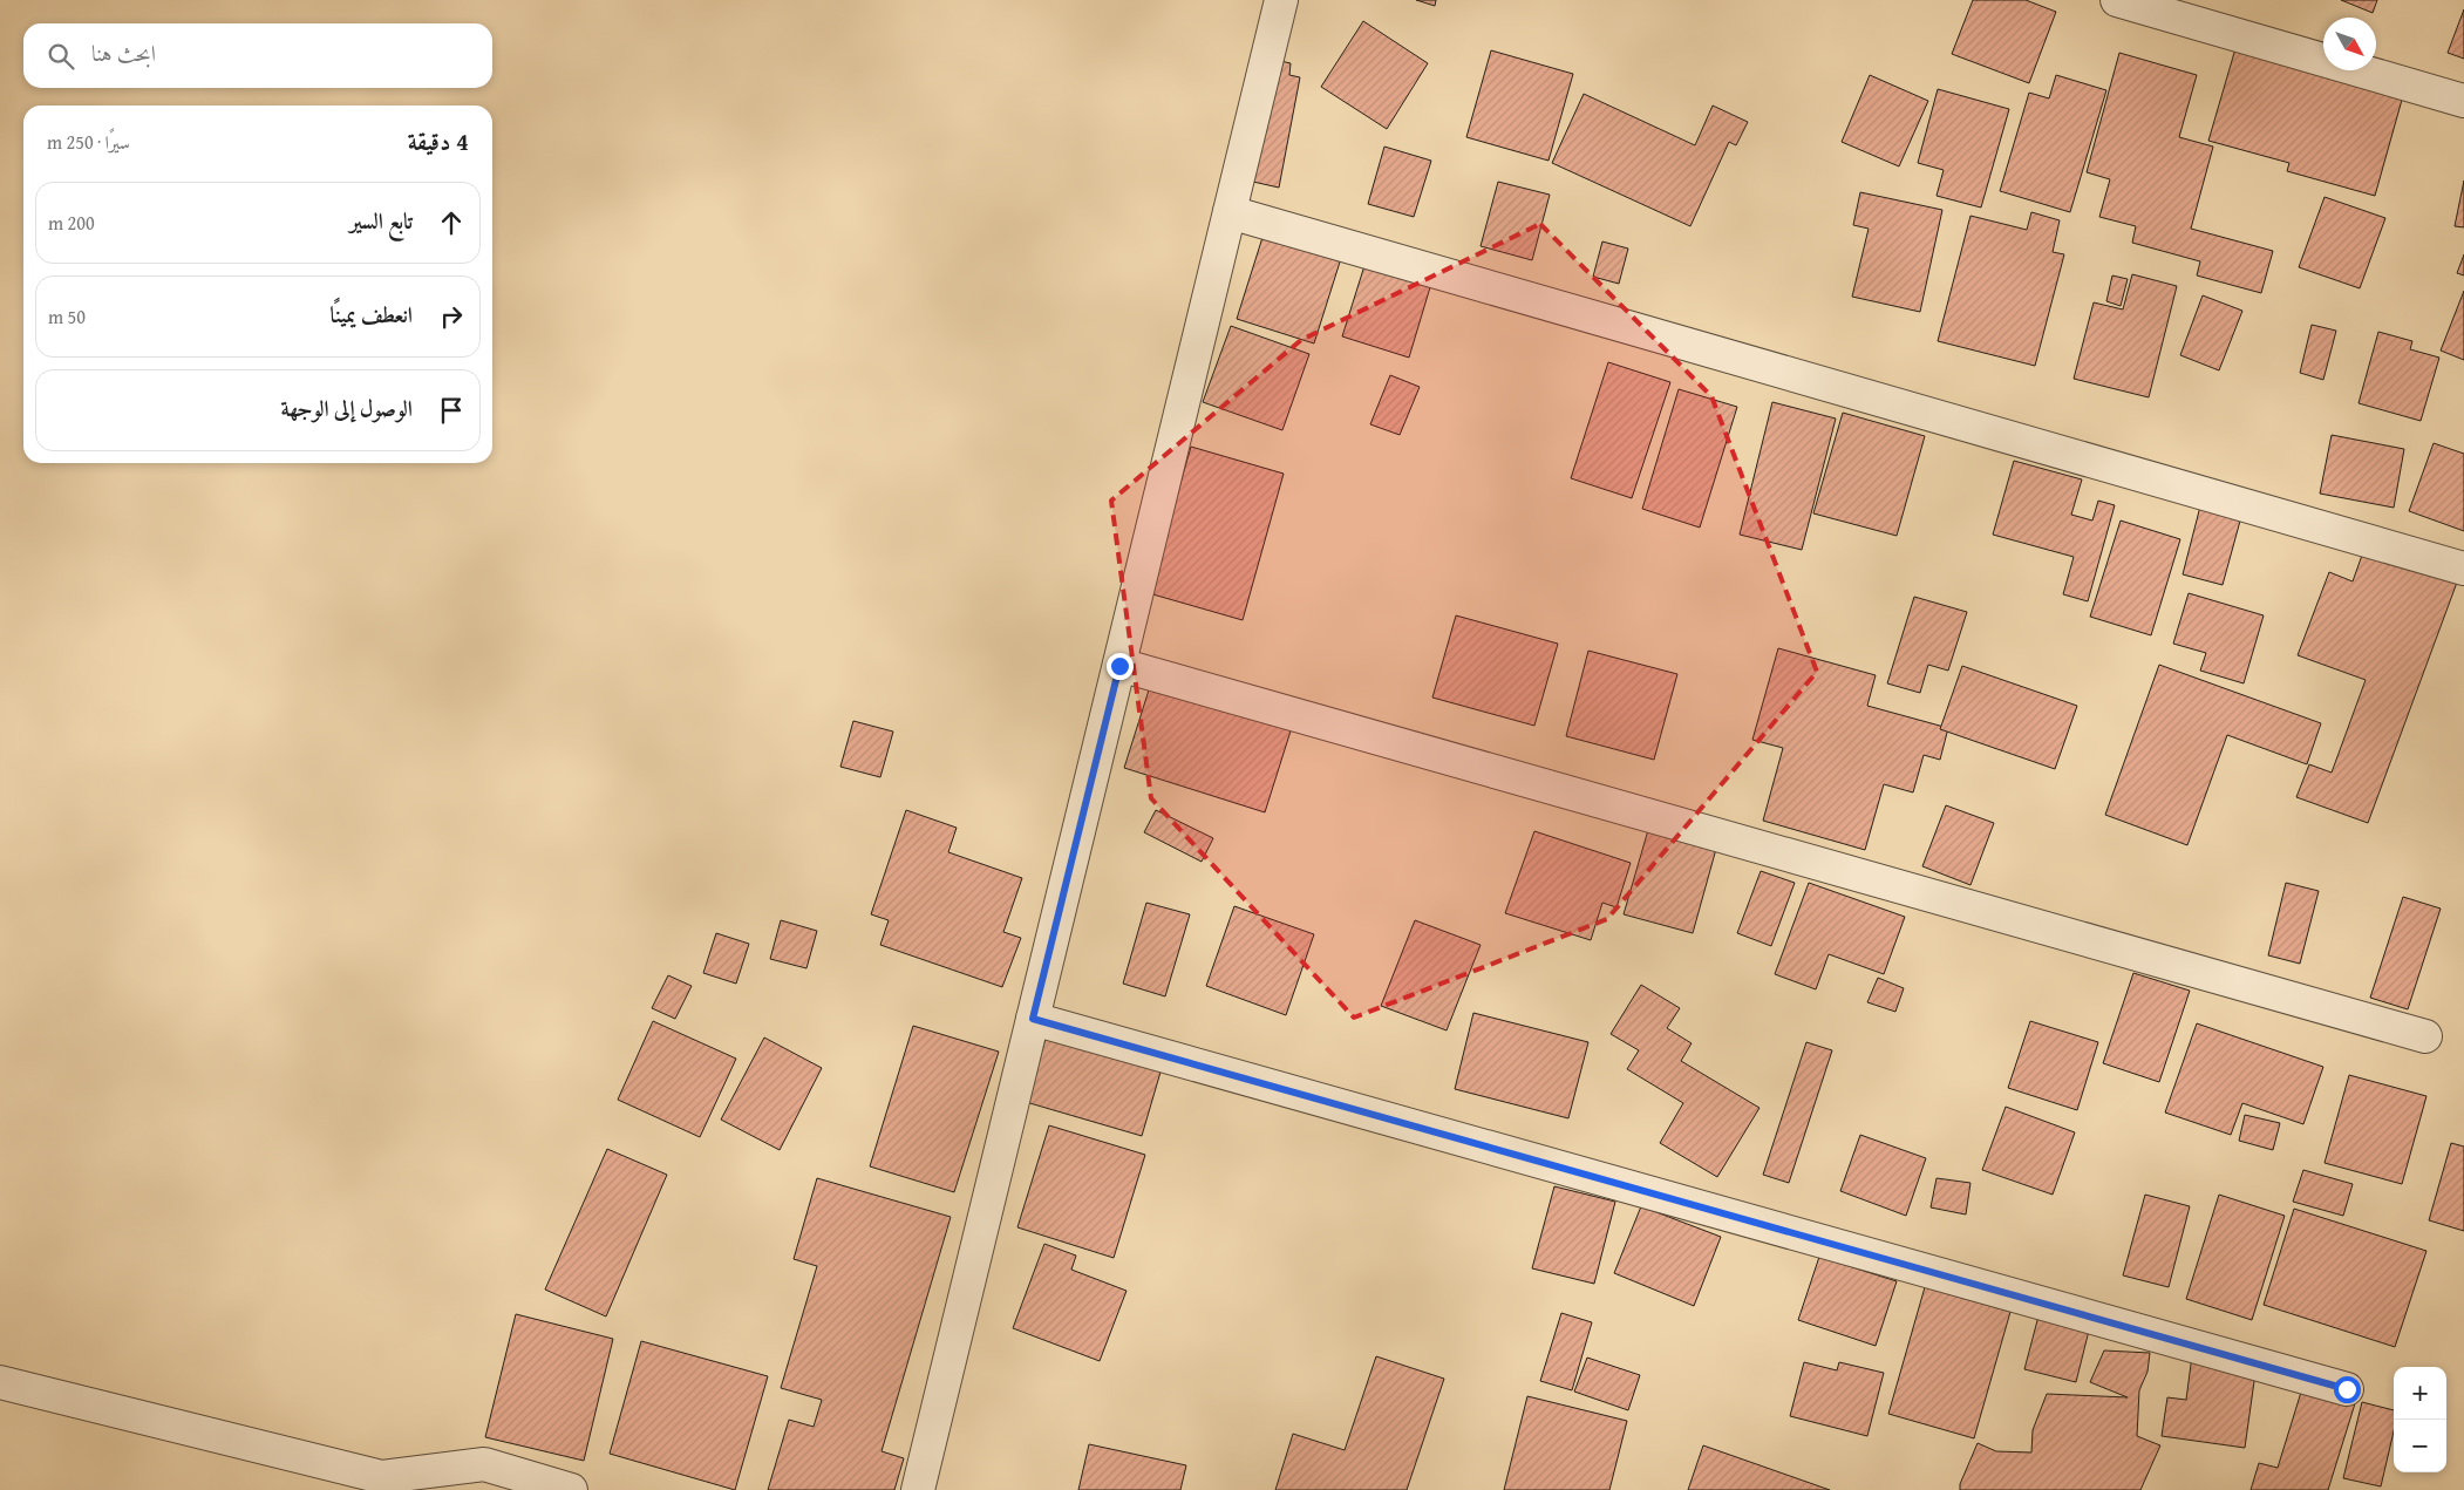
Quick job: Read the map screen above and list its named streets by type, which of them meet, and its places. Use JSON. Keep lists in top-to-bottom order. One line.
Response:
{"north":"bottom right","page":{"search":"ابحث هنا","heading":["4 دقيقة","سيرًا · 250 m"],"list":[["تابع السير","200 m"],["انعطف يمينًا","50 m"],"الوصول إلى الوجهة"],"map_buttons":["+","−"]}}
